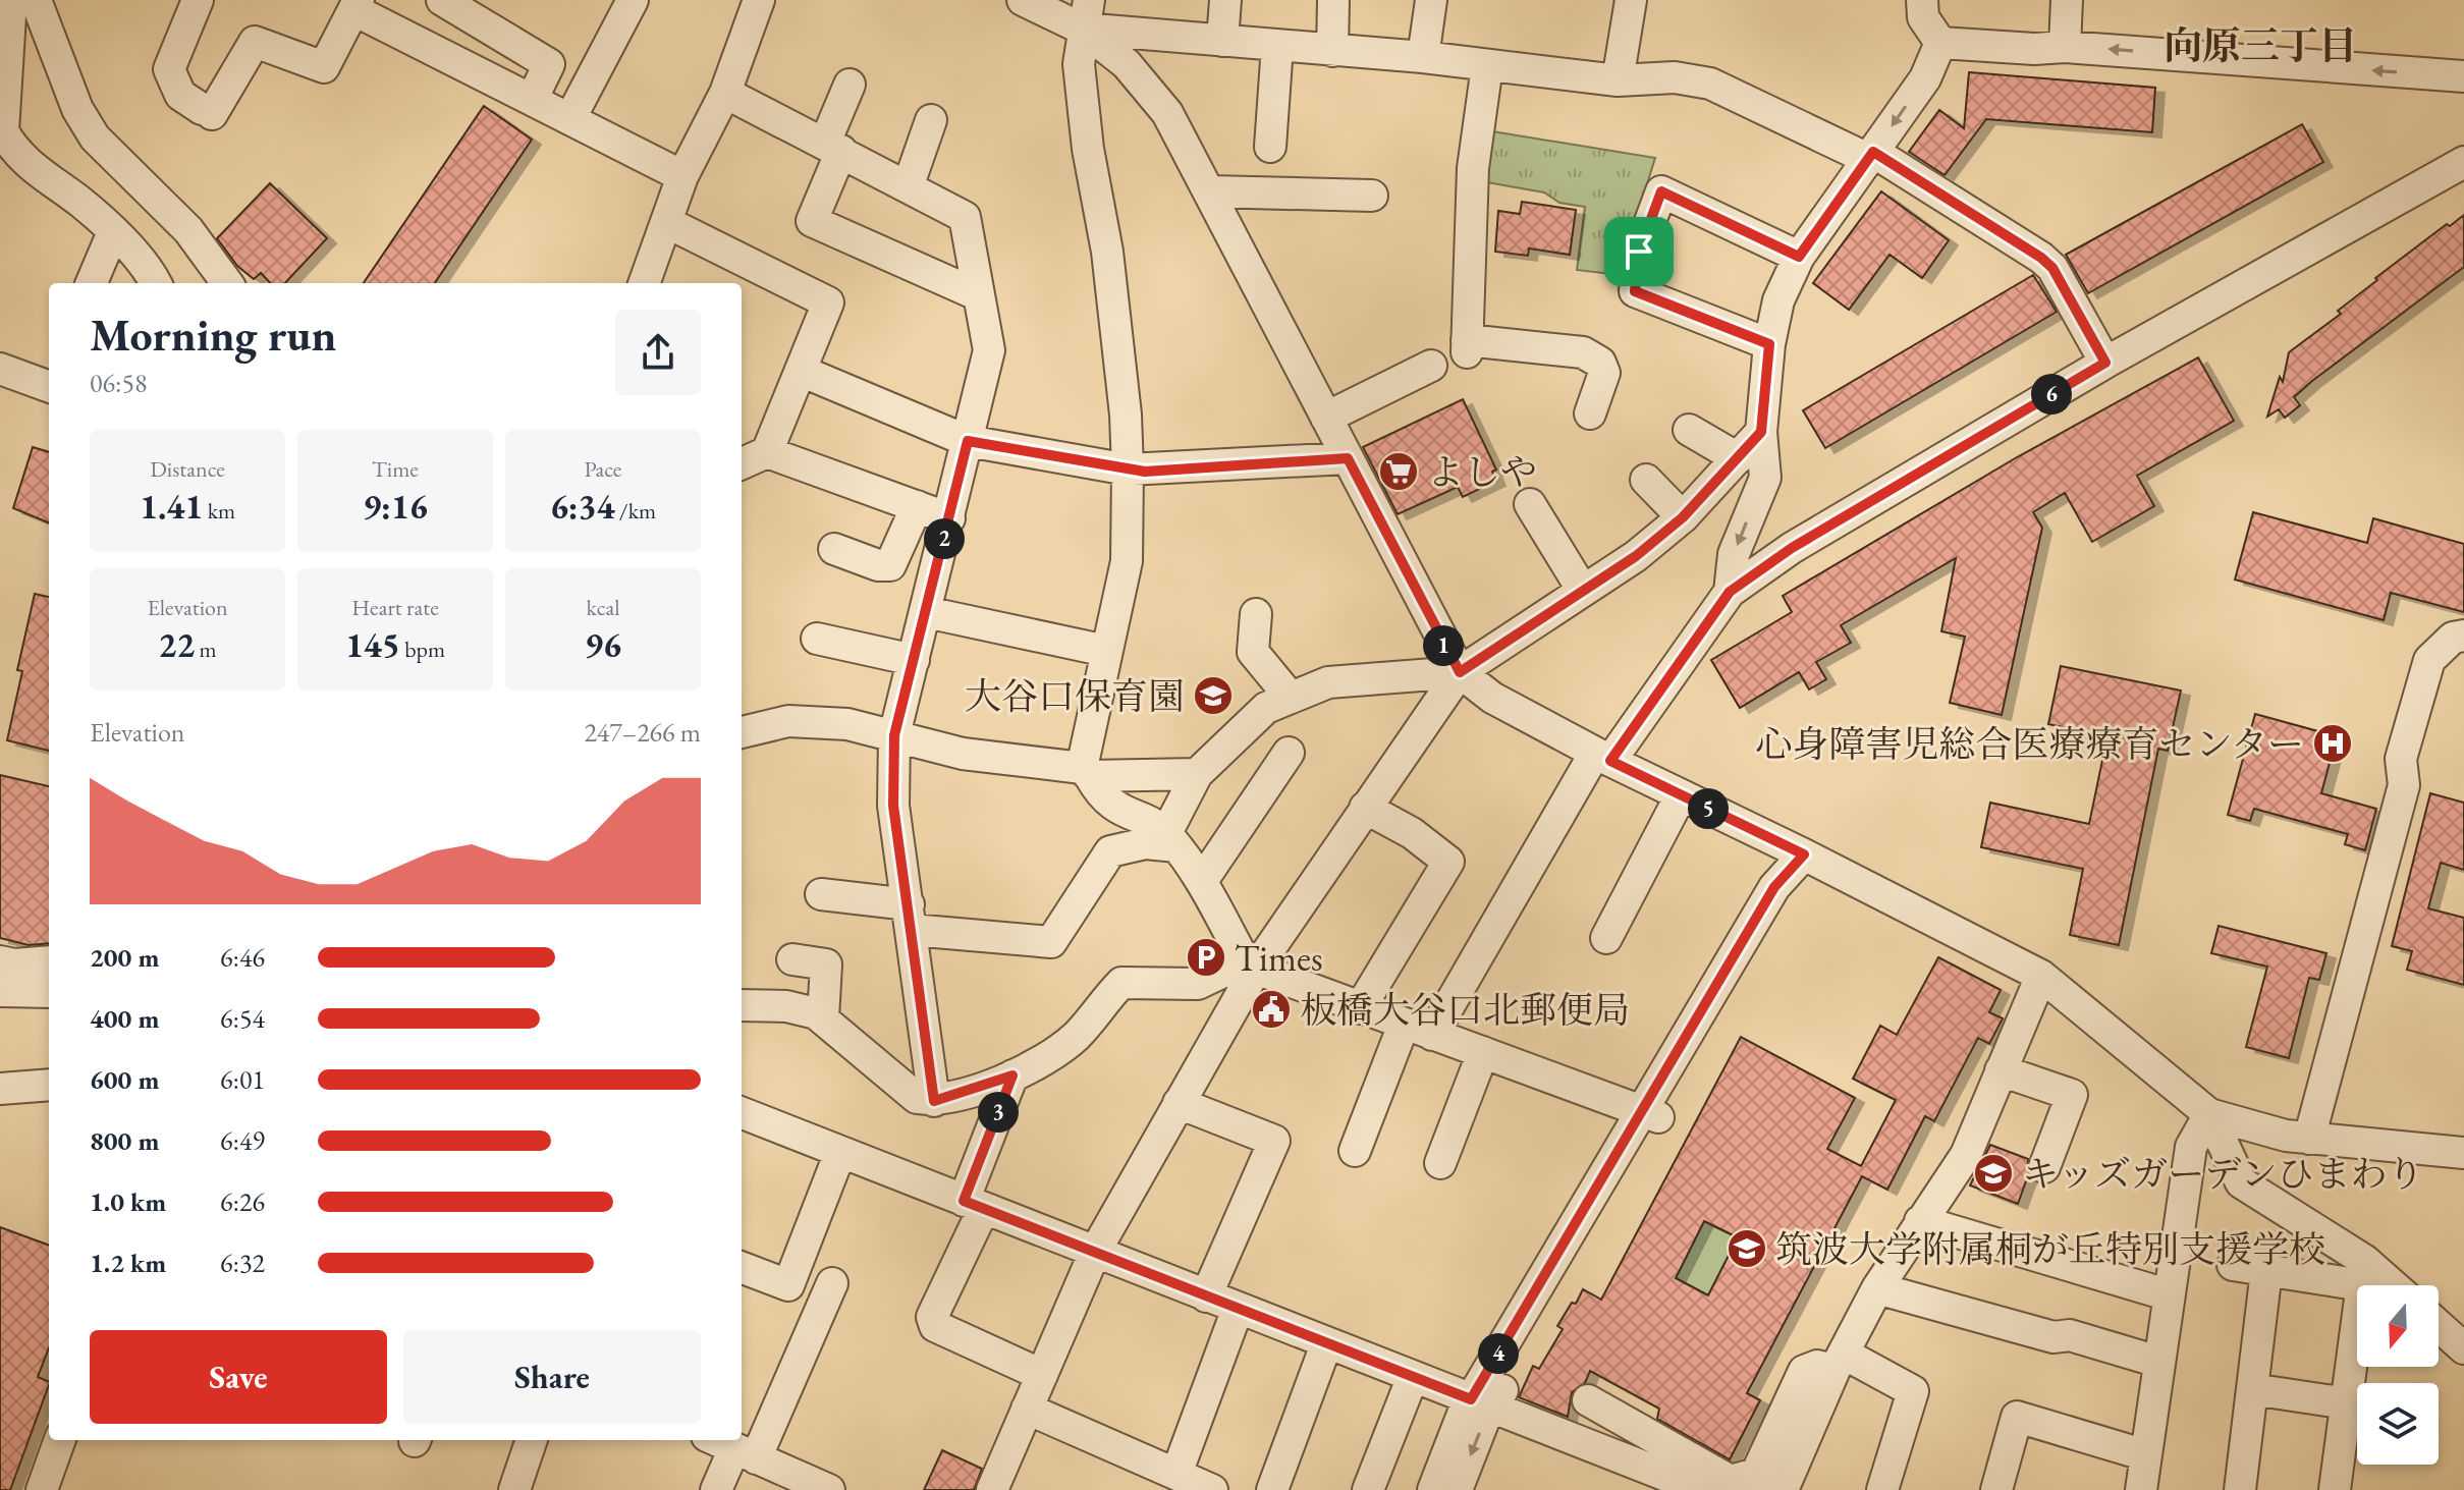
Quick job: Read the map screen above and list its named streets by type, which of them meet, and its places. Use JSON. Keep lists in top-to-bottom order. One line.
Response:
{"districts":["向原三丁目"],"places":{"supermarket":["よしや"],"school or university":["大谷口保育園","キッズガーデンひまわり","筑波大学附属桐が丘特別支援学校"],"hospital":["心身障害児総合医療療育センター"],"parking":["Times"],"public building":["板橋大谷口北郵便局"]},"north":"bottom","page":{"heading":["Morning run","06:58"],"pins":["6","2","1","5","3","4"],"stats":[["Distance","1.41 km"],["Time","9:16"],["Pace","6:34 /km"],["Elevation","22 m"],["Heart rate","145 bpm"],["kcal","96"]],"chart":["Elevation","247–266 m"],"list":[{"name":"200 m","note":"6:46"},{"name":"400 m","note":"6:54"},{"name":"600 m","note":"6:01"},{"name":"800 m","note":"6:49"},{"name":"1.0 km","note":"6:26"},{"name":"1.2 km","note":"6:32"}],"buttons":["Save","Share"]}}
